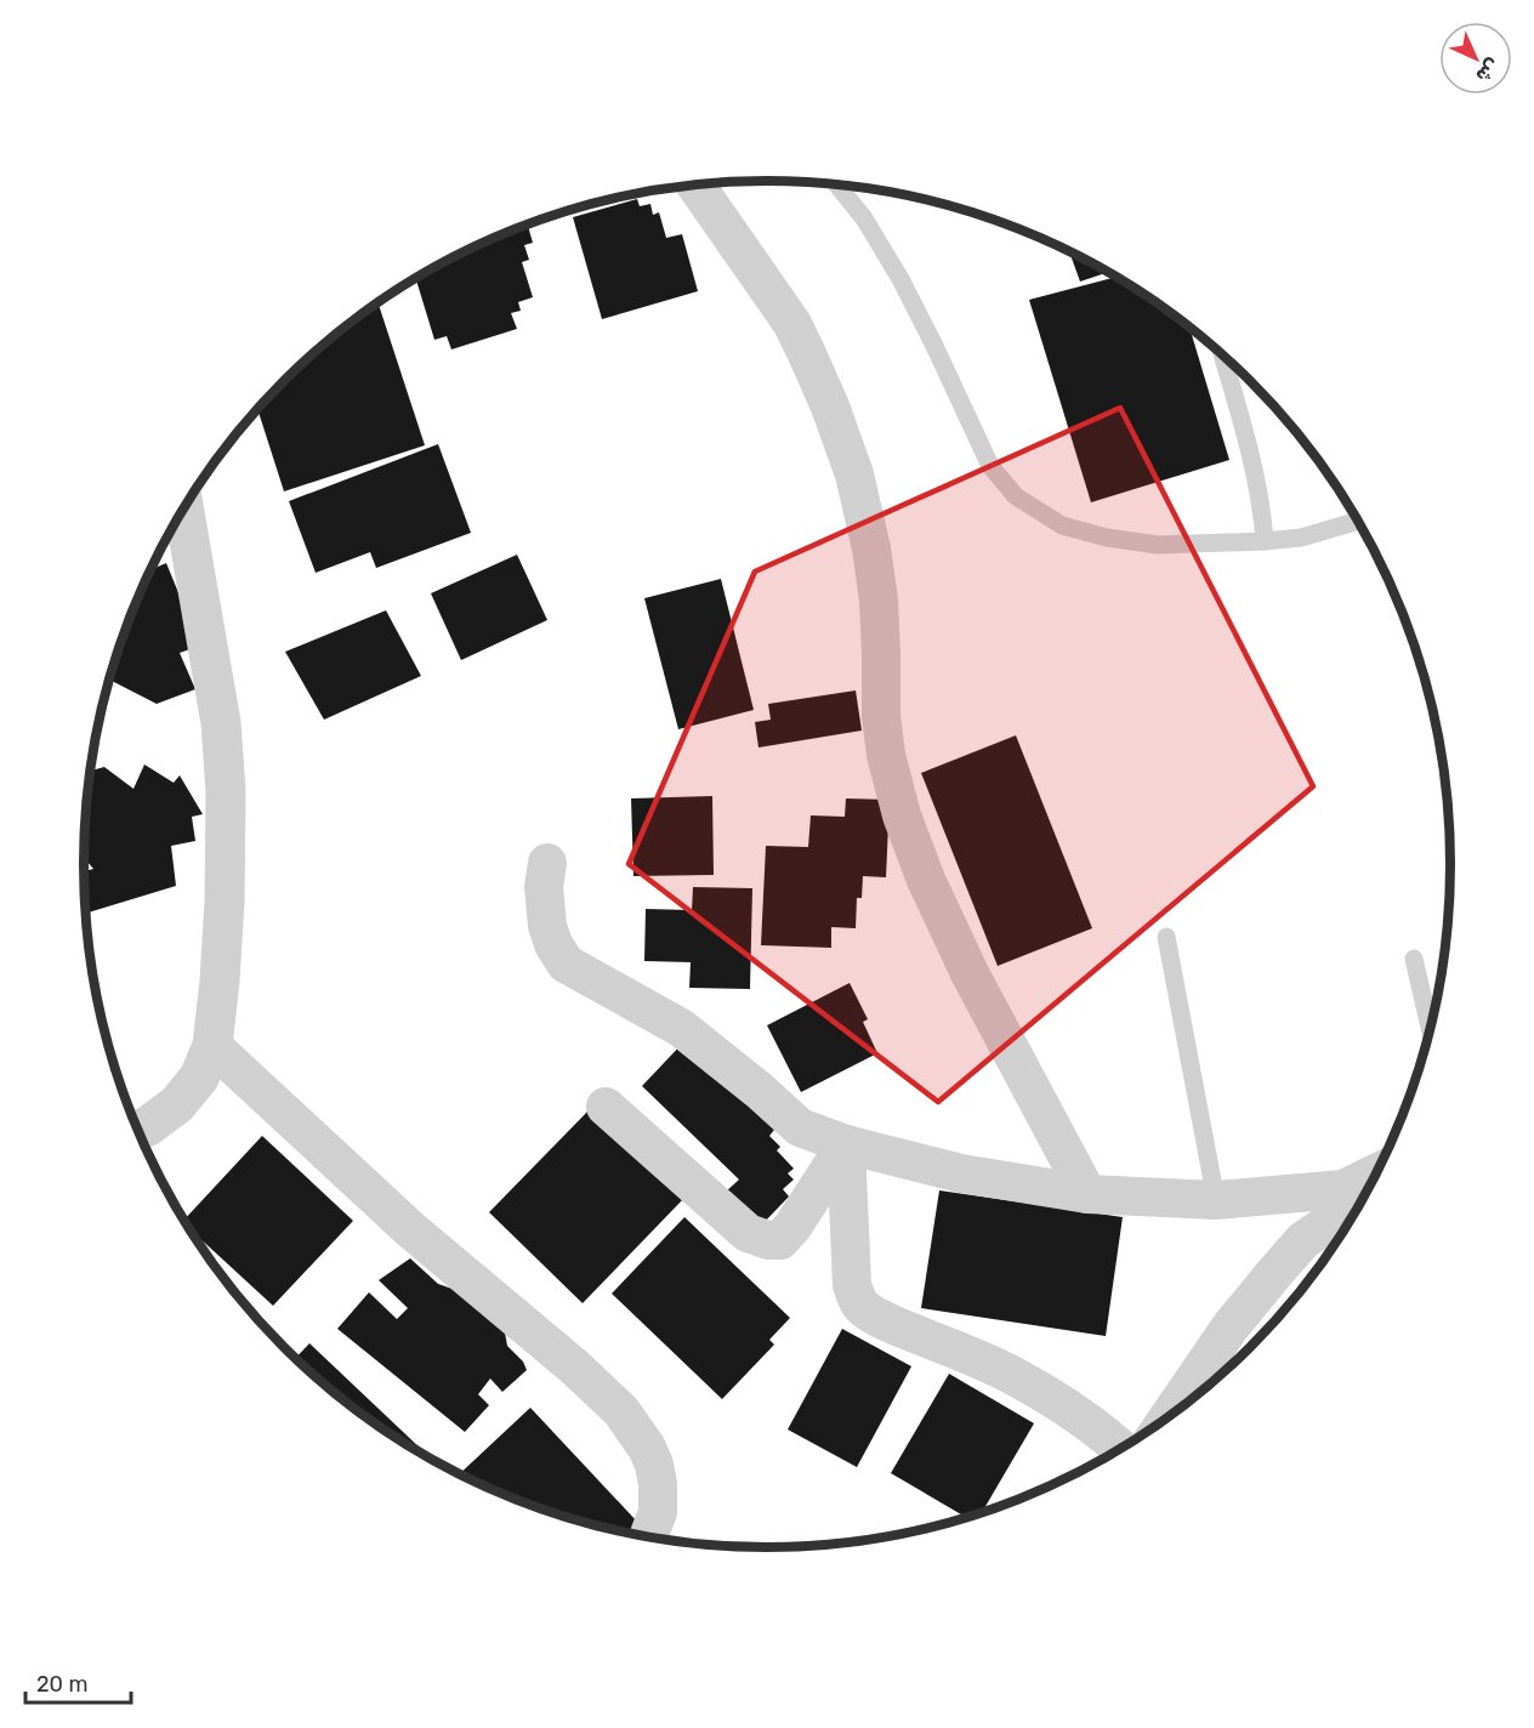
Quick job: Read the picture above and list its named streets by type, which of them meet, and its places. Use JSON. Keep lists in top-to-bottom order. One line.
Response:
{"scale_bar":"20 m","north":"bottom right"}
